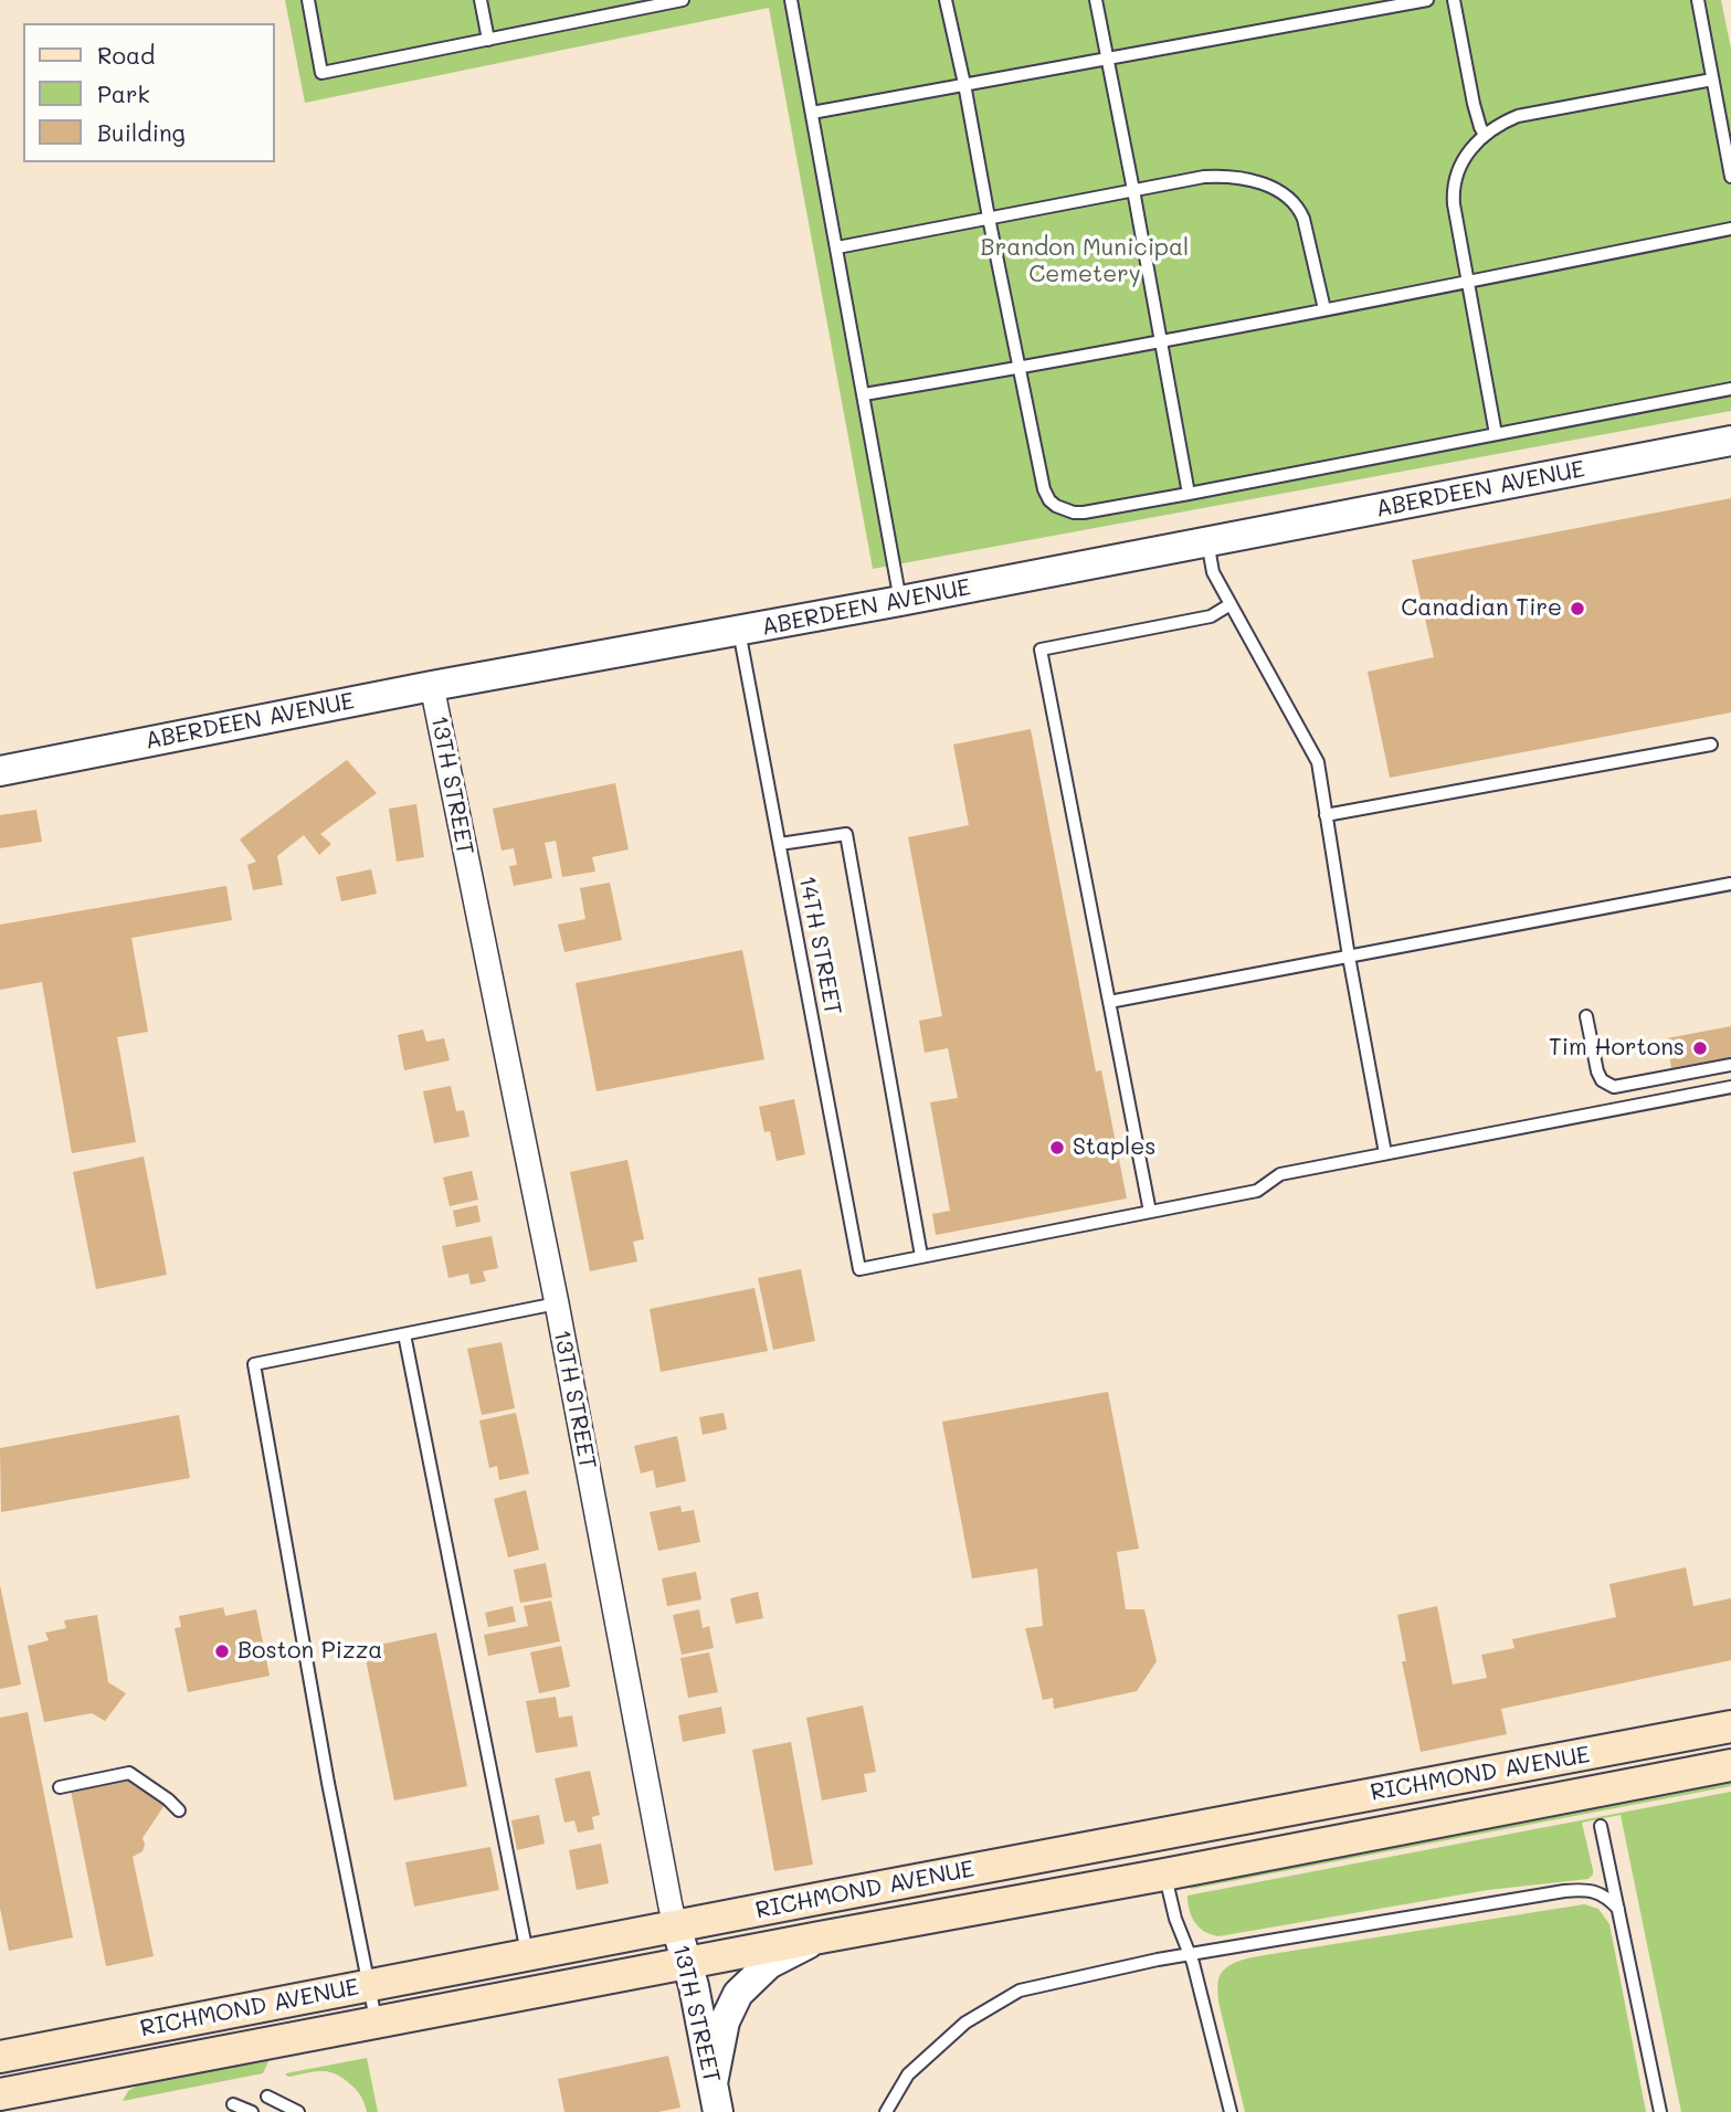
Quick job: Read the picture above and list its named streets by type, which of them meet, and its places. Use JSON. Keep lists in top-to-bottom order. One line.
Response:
{"streets":{"main road":["RICHMOND AVENUE"],"street":["ABERDEEN AVENUE","13TH STREET"],"lane":["14TH STREET"]},"crossings":[["ABERDEEN AVENUE","13TH STREET"],["ABERDEEN AVENUE","14TH STREET"],["13TH STREET","RICHMOND AVENUE"]],"parks":["Brandon Municipal Cemetery"],"places":["Canadian Tire","Tim Hortons","Staples","Boston Pizza"],"legend":["Road","Park","Building"]}
